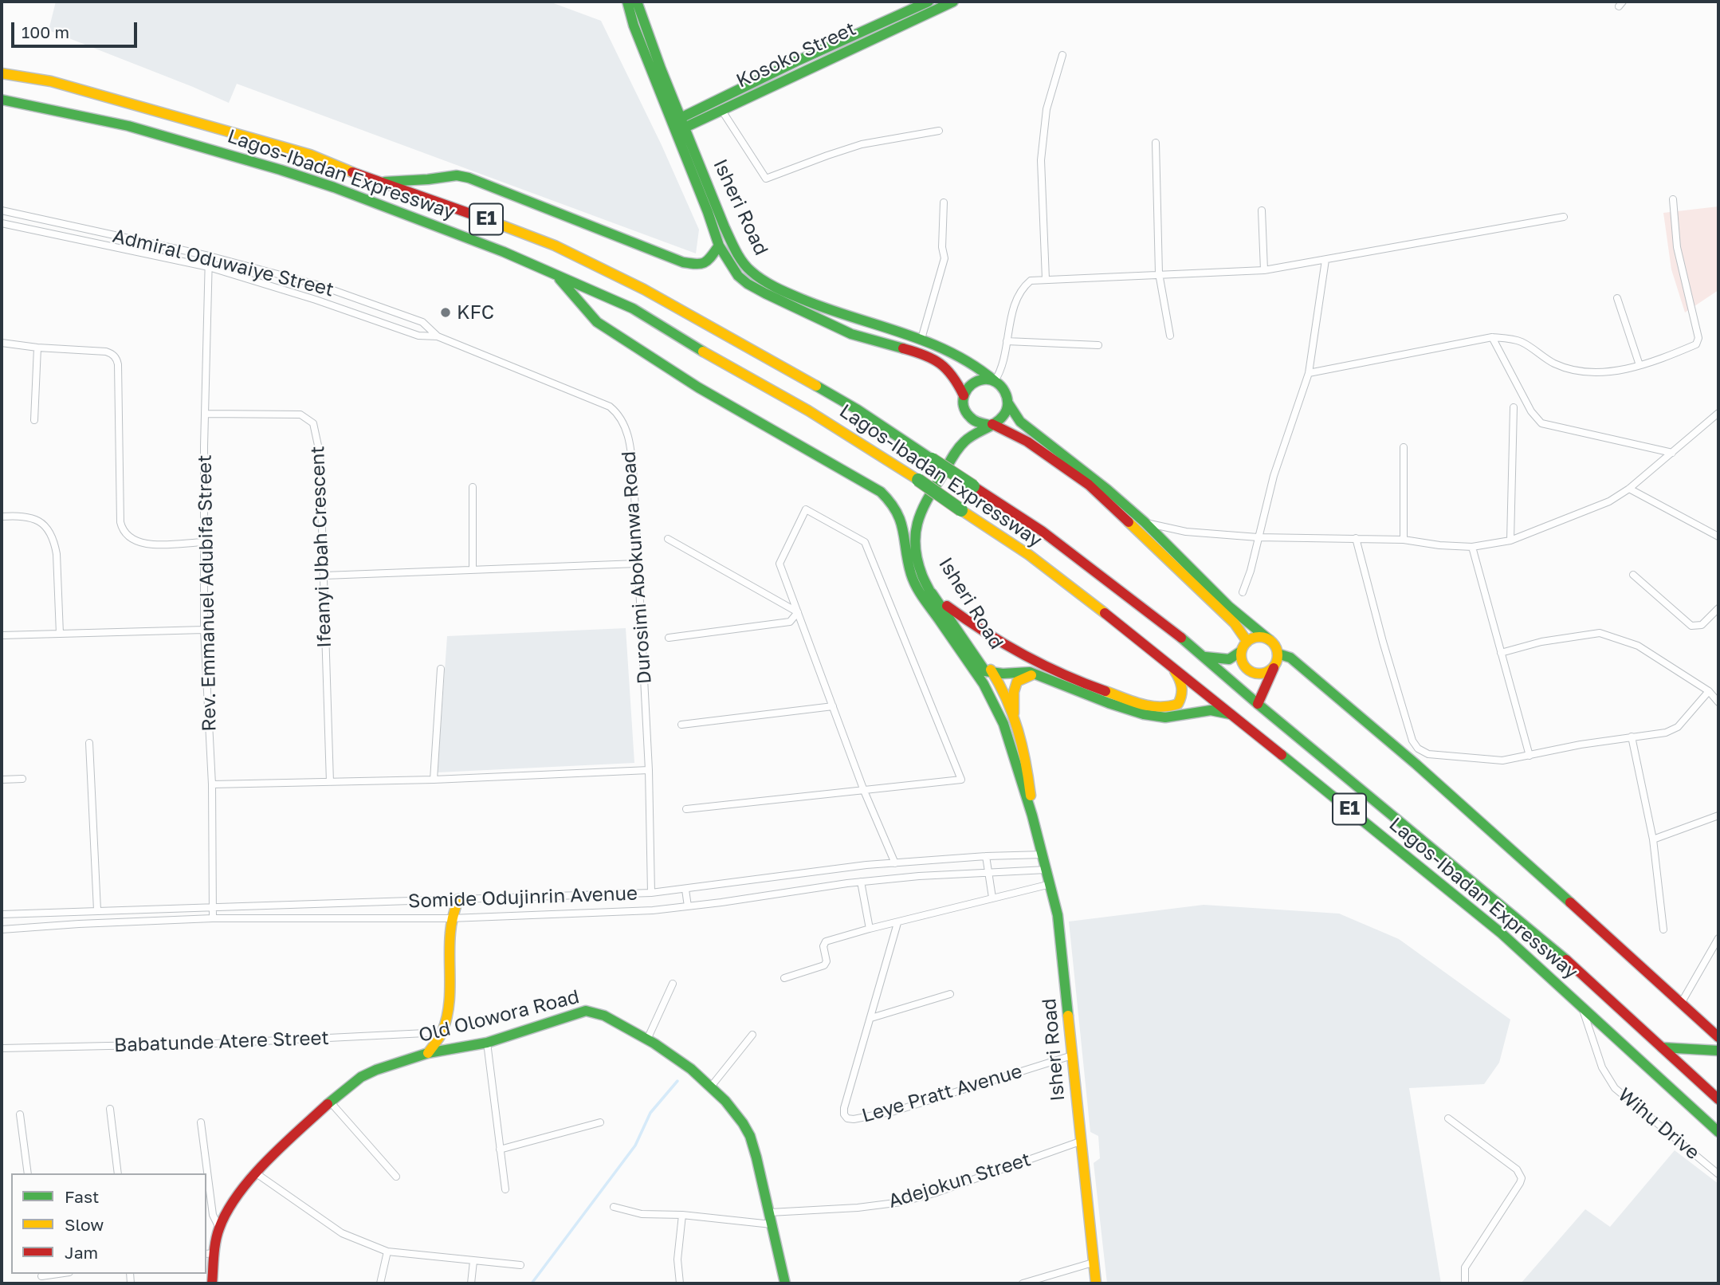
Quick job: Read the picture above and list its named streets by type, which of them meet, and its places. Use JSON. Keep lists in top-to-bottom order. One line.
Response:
{"streets":{"main road":["Kosoko Street","Lagos-Ibadan Expressway","Isheri Road","E1","Old Olowora Road"],"street":["Admiral Oduwaiye Street","Ifeanyi Ubah Crescent","Durosimi Abokunwa Road","Rev. Emmanuel Adubifa Street","Somide Odujinrin Avenue","Babatunde Atere Street","Leye Pratt Avenue","Wihu Drive","Adejokun Street"]},"crossings":[["Kosoko Street","Isheri Road"],["Lagos-Ibadan Expressway","Wihu Drive"],["Isheri Road","Somide Odujinrin Avenue"],["Isheri Road","Leye Pratt Avenue"],["Isheri Road","Adejokun Street"],["Admiral Oduwaiye Street","Durosimi Abokunwa Road"],["Admiral Oduwaiye Street","Rev. Emmanuel Adubifa Street"],["Ifeanyi Ubah Crescent","Rev. Emmanuel Adubifa Street"],["Durosimi Abokunwa Road","Rev. Emmanuel Adubifa Street"],["Durosimi Abokunwa Road","Somide Odujinrin Avenue"],["Rev. Emmanuel Adubifa Street","Somide Odujinrin Avenue"],["Old Olowora Road","Adejokun Street"]],"places":["KFC"],"legend":["Fast","Slow","Jam"],"scale_bar":"100 m"}
